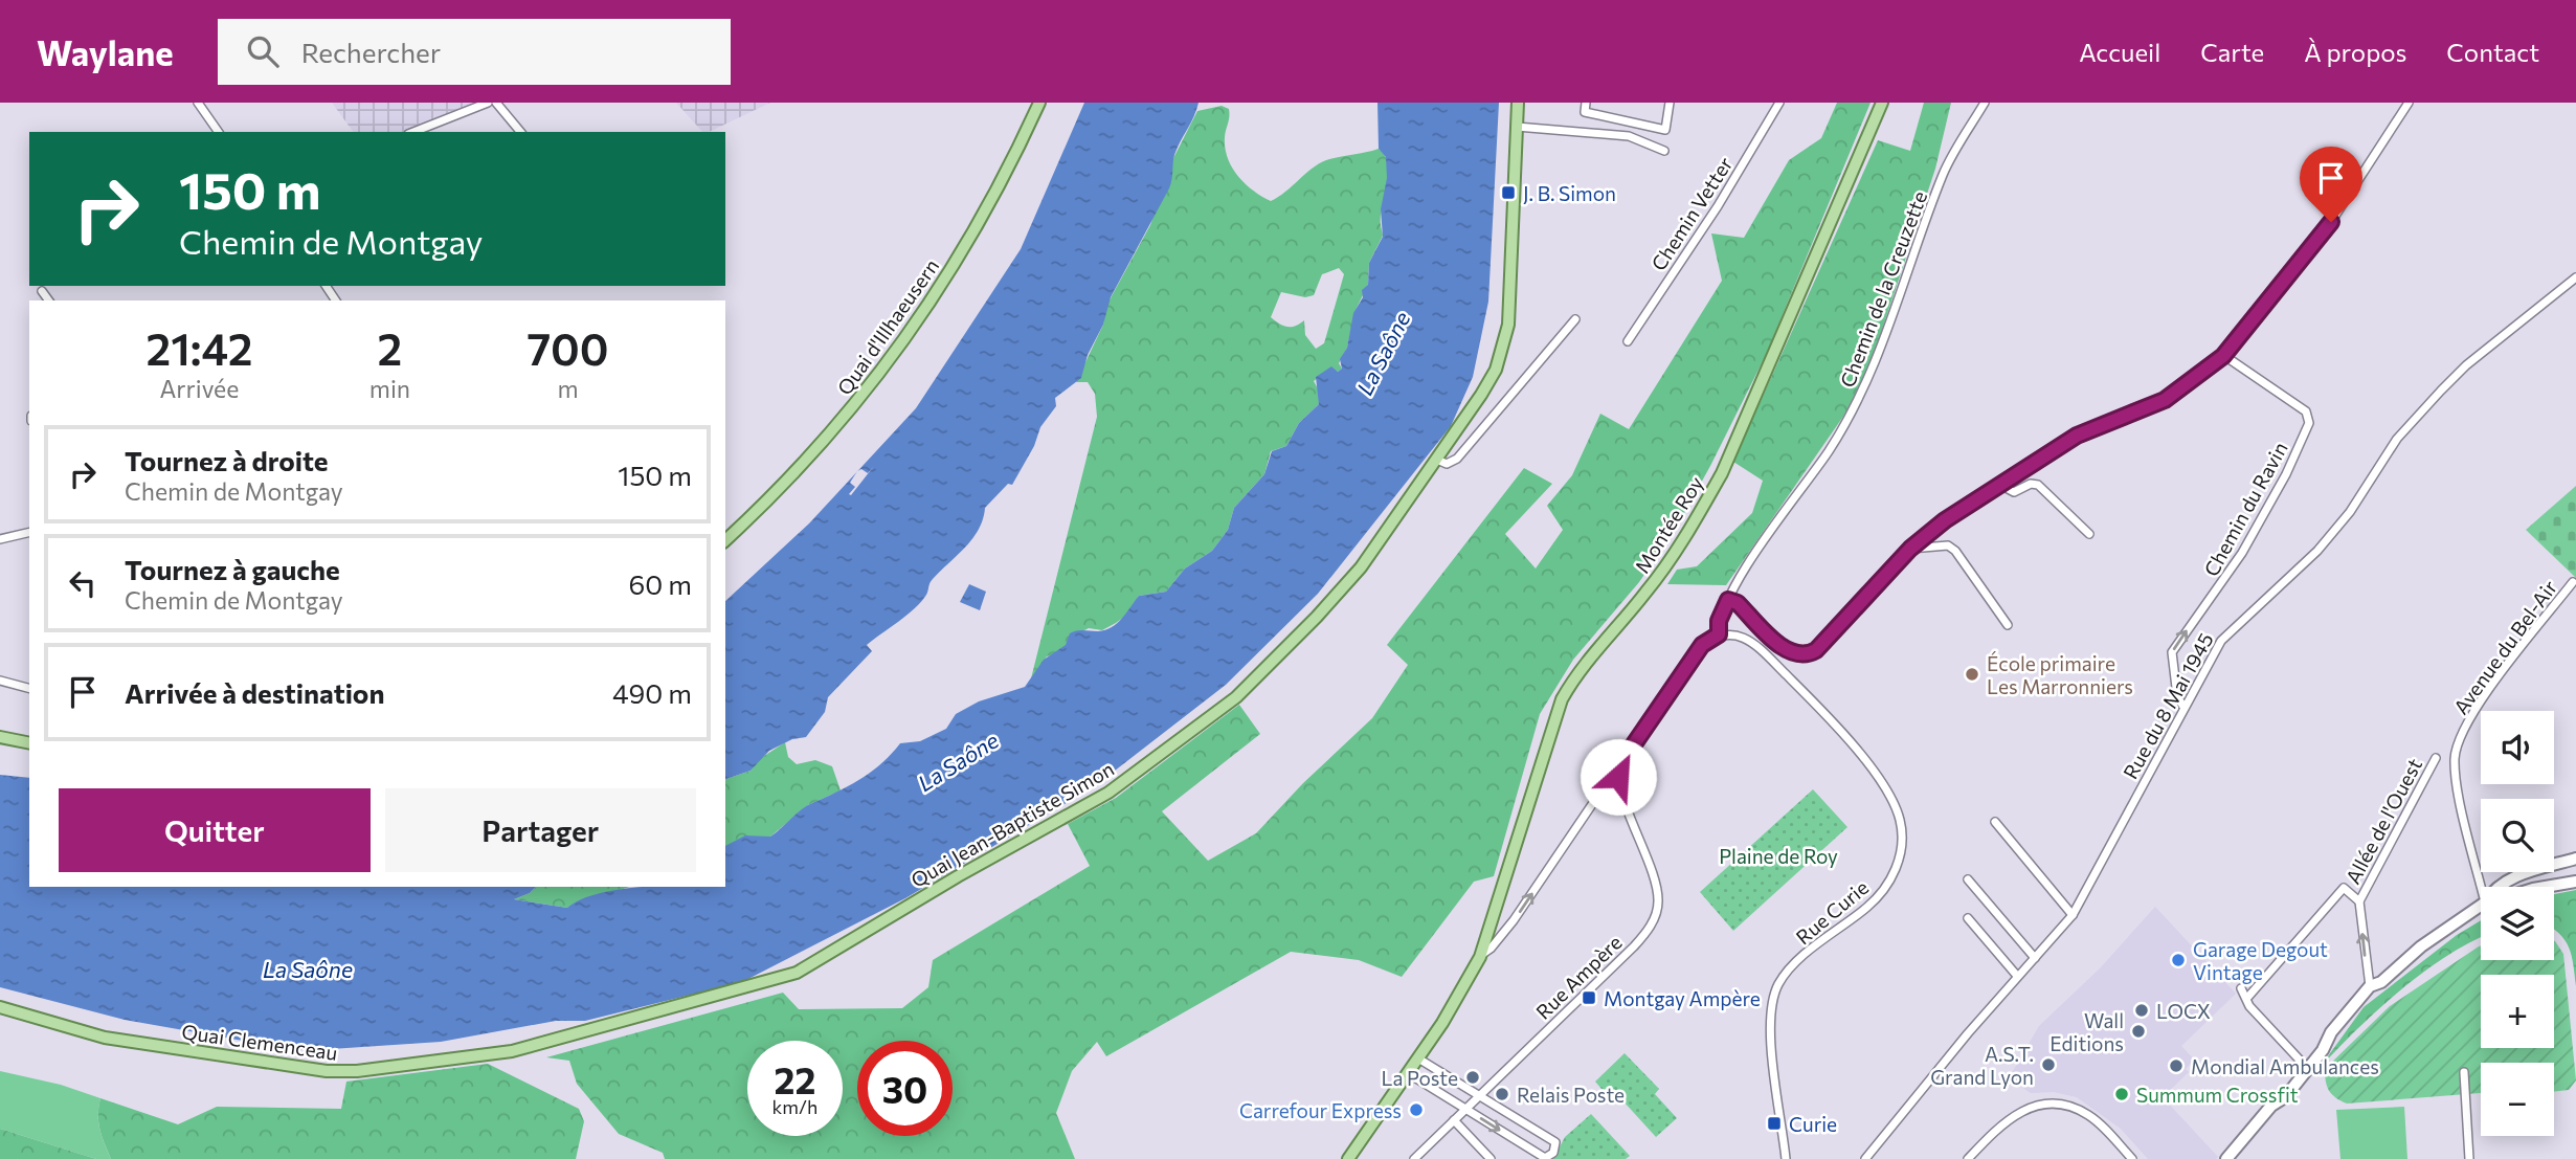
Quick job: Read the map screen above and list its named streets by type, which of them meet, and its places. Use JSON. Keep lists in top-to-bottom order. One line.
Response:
{"streets":{"main road":["Quai d'Illhaeusern","Montée Roy","Quai Jean-Baptiste Simon","Quai Clemenceau"],"street":["Chemin Vetter","Chemin de la Creuzette","Chemin du Ravin","Avenue du Bel-Air","Rue du 8 Mai 1945","Allée de l'Ouest","Rue Curie","Rue Ampère"]},"crossings":[["Chemin de la Creuzette","Rue Curie"],["Chemin du Ravin","Rue du 8 Mai 1945"],["Quai Jean-Baptiste Simon","Quai Clemenceau"]],"one_way":["Chemin du Ravin"],"water":["La Saône"],"parks":["Plaine de Roy"],"places":{"transit":["J. B. Simon","Montgay Ampère","Curie"],"other":["École primaire Les Marronniers","Garage Degout Vintage","LOCX","Wall Editions","A.S.T. Grand Lyon","Mondial Ambulances","La Poste","Relais Poste","Summum Crossfit","Carrefour Express"]},"page":{"header":"Waylane","search":"Rechercher","nav":["Accueil","Carte","À propos","Contact"],"turn":["150 m","Chemin de Montgay"],"eta":["21:42","Arrivée","2","min","700","m"],"list":[{"name":"Tournez à droite","note":"Chemin de Montgay","value":"150 m"},{"name":"Tournez à gauche","note":"Chemin de Montgay","value":"60 m"},{"name":"Arrivée à destination","value":"490 m"}],"map_buttons":["+","−"],"buttons":["Quitter","Partager"],"speed":"22 km/h","limit":"30"}}
